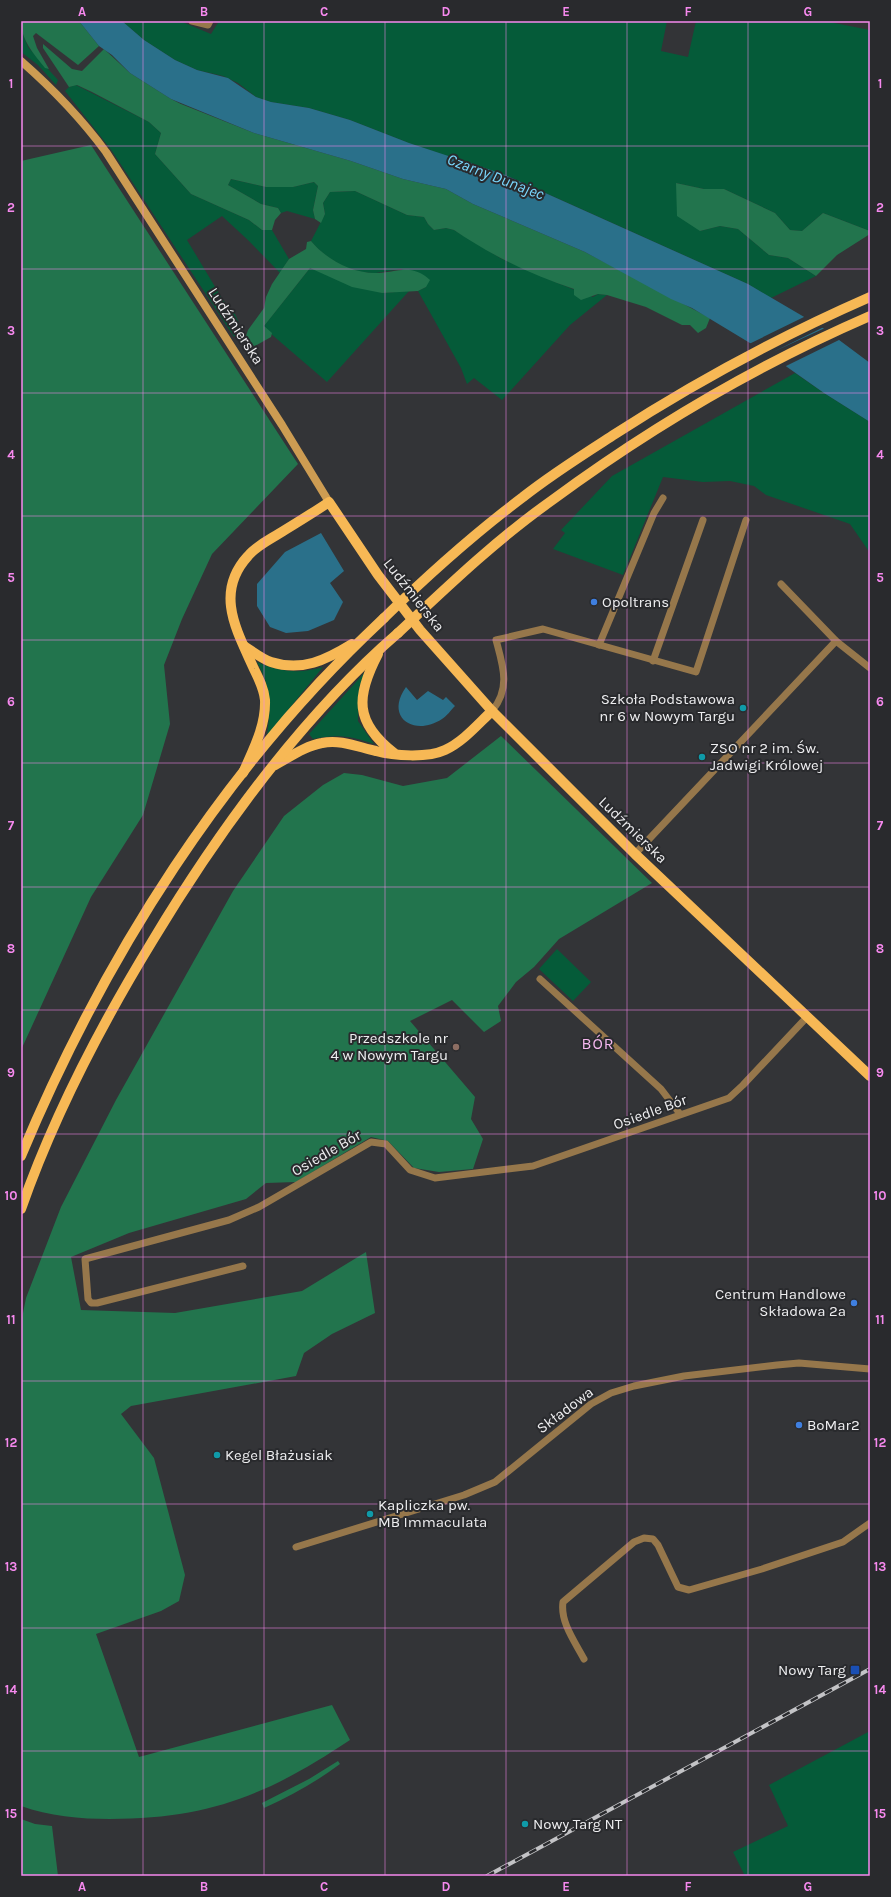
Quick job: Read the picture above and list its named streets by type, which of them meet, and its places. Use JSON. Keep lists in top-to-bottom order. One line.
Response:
{"streets":{"main road":["Ludźmierska"],"street":["Osiedle Bór","Składowa"]},"crossings":[["Ludźmierska","Osiedle Bór"]],"districts":["BÓR"],"water":["Czarny Dunajec"],"places":{"other":["Opoltrans","Szkoła Podstawowa nr 6 w Nowym Targu","ZSO nr 2 im. Św. Jadwigi Królowej","Przedszkole nr 4 w Nowym Targu","Centrum Handlowe Składowa 2a","BoMar2","Kegel Błażusiak","Kapliczka pw. MB Immaculata","Nowy Targ NT"],"transit":["Nowy Targ"]},"grid":{"columns":["A","B","C","D","E","F","G"],"rows":["1","2","3","4","5","6","7","8","9","10","11","12","13","14","15"]}}
